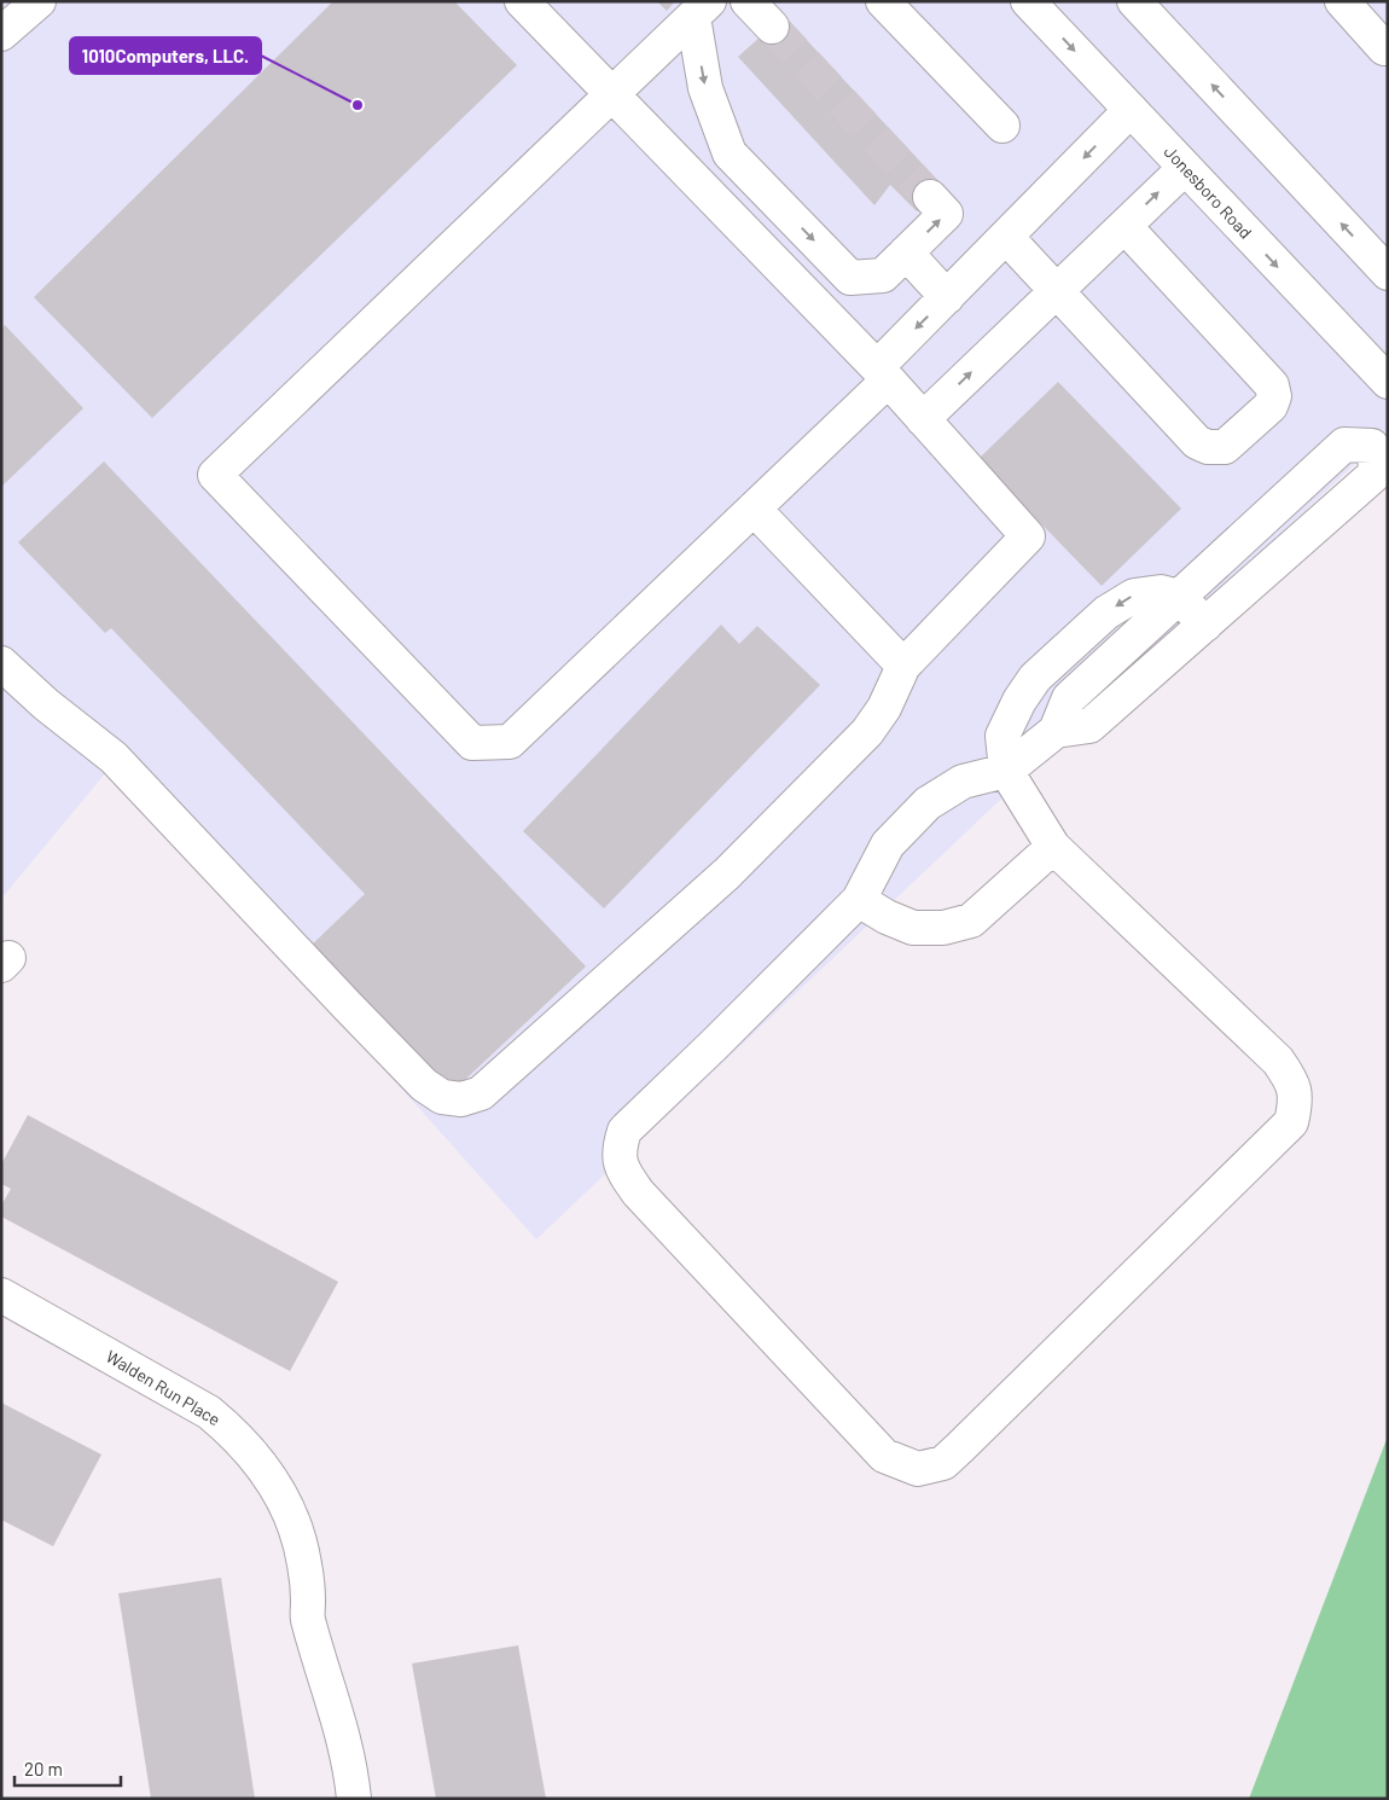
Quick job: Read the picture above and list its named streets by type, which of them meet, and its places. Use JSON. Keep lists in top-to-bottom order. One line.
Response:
{"streets":{"main road":["Jonesboro Road","Walden Run Place"]},"places":["1010Computers, LLC."],"scale_bar":"20 m"}
